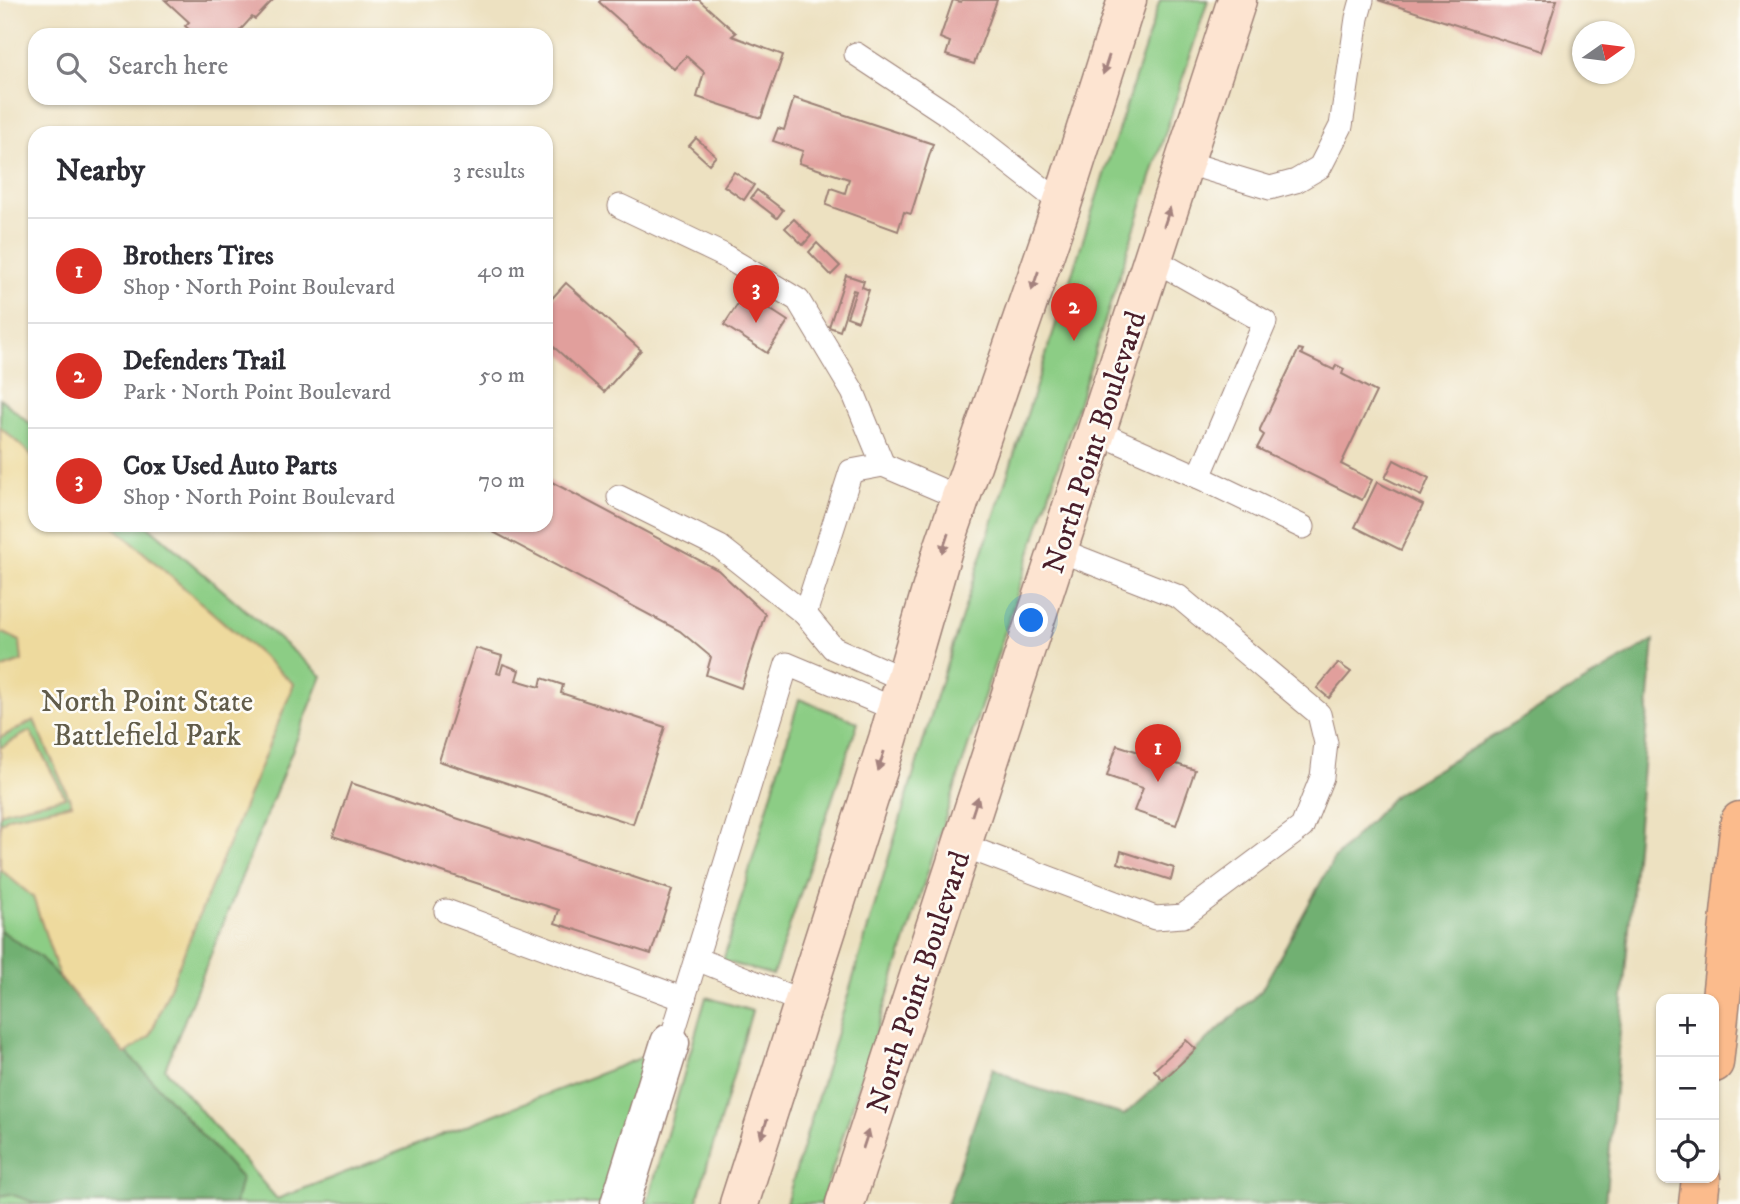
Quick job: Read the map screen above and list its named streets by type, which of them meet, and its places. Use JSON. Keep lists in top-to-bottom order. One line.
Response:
{"streets":{"main road":["North Point Boulevard"]},"parks":["North Point State Battlefield Park"],"north":"right","page":{"search":"Search here","heading":["Nearby","3 results"],"list":[{"mark":"1","name":"Brothers Tires","note":"Shop · North Point Boulevard","value":"40 m"},{"mark":"2","name":"Defenders Trail","note":"Park · North Point Boulevard","value":"50 m"},{"mark":"3","name":"Cox Used Auto Parts","note":"Shop · North Point Boulevard","value":"70 m"}],"pins":["3","2","1"],"map_buttons":["+","−"]}}
